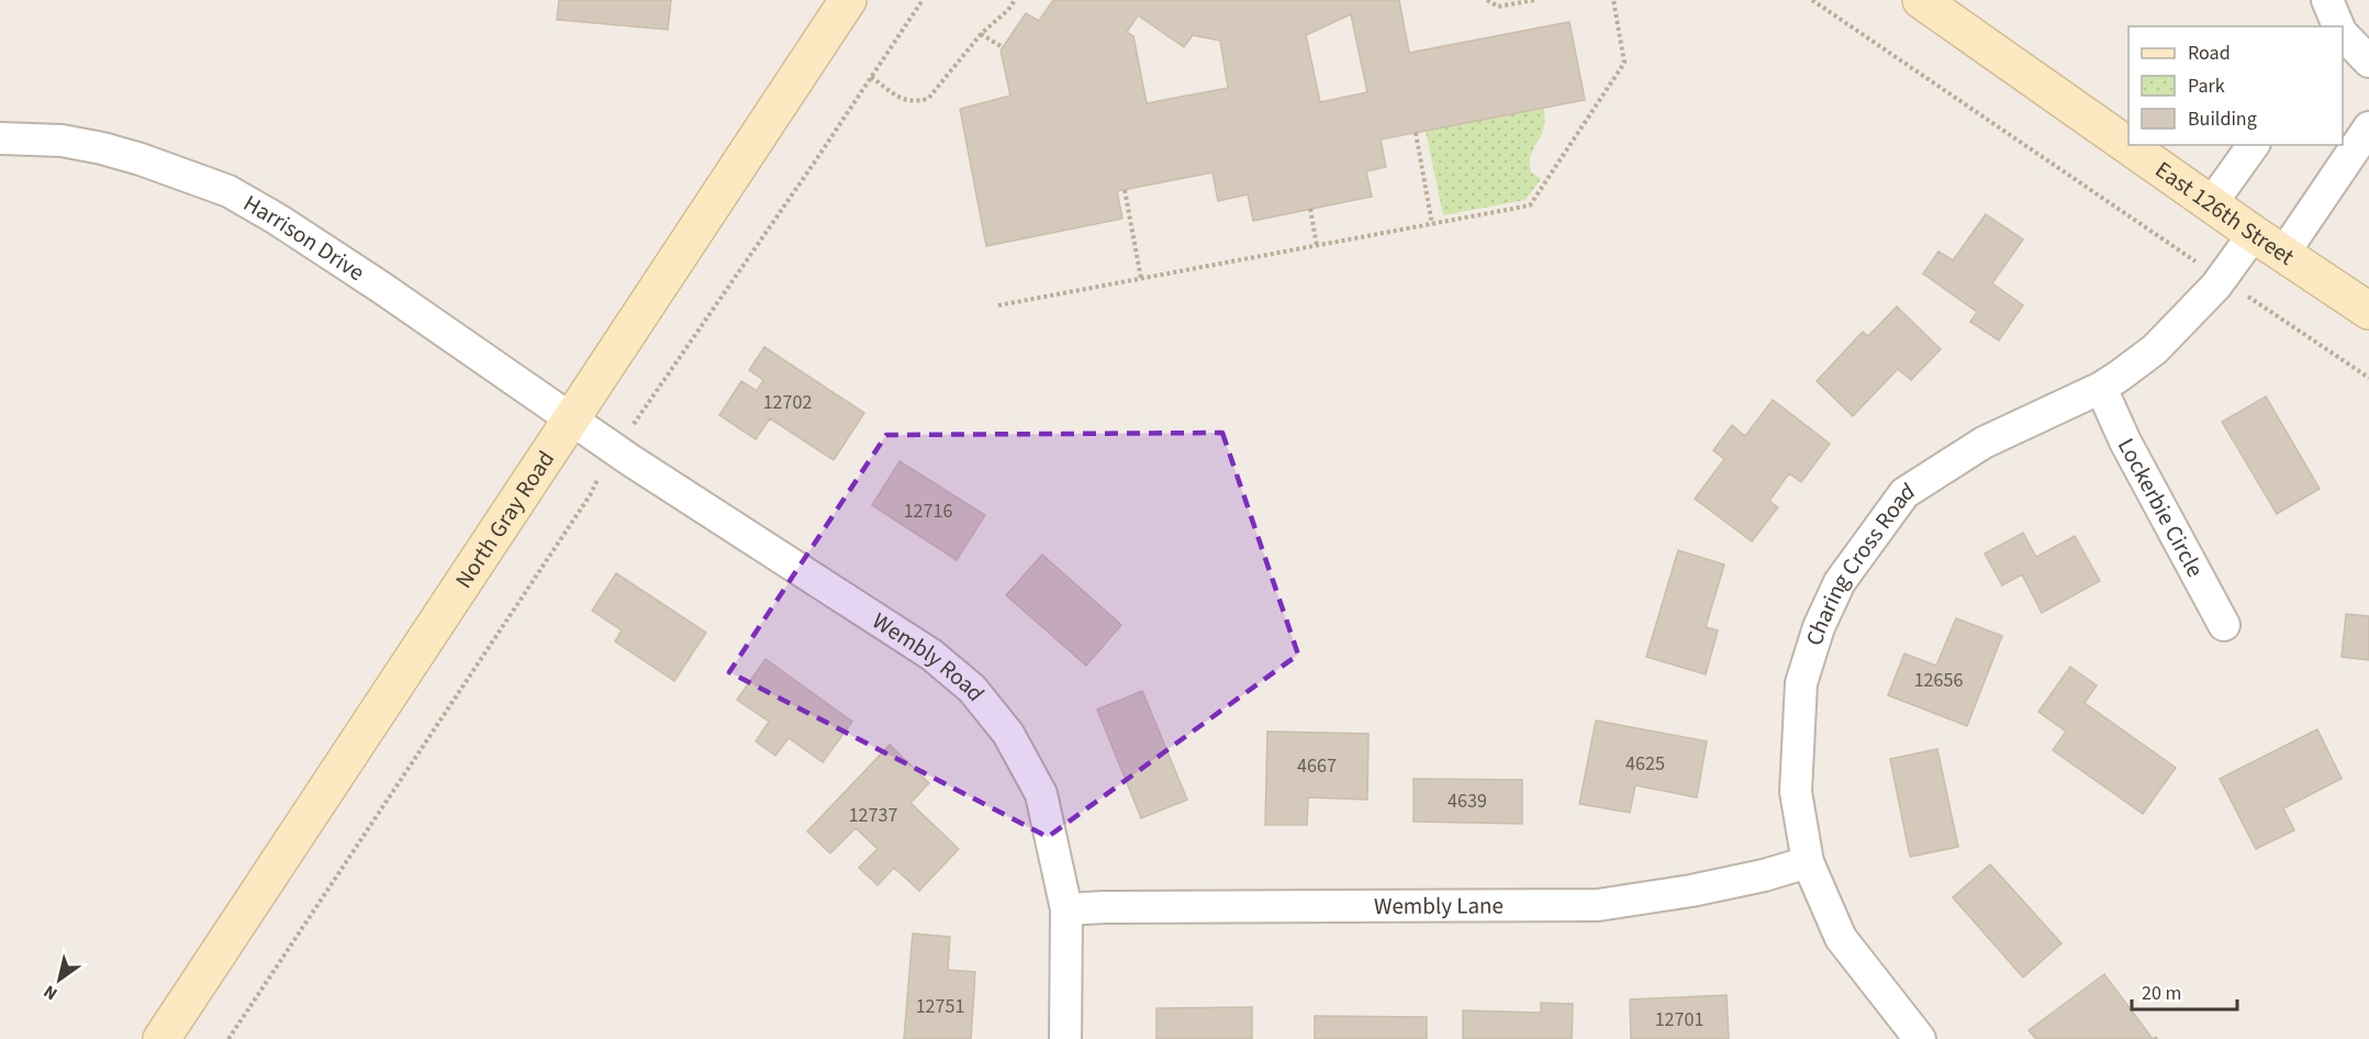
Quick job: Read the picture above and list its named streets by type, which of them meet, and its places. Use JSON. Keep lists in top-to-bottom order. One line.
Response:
{"streets":{"street":["East 126th Street","Harrison Drive","Lockerbie Circle","North Gray Road","Charing Cross Road","Wembly Road","Wembly Lane"]},"crossings":[["East 126th Street","Charing Cross Road"],["Harrison Drive","North Gray Road"],["Harrison Drive","Wembly Road"],["Lockerbie Circle","Charing Cross Road"],["North Gray Road","Wembly Road"],["Charing Cross Road","Wembly Lane"],["Wembly Road","Wembly Lane"]],"house_numbers":["12702","12716","12656","4625","4667","4639","12737","12751","12701"],"legend":["Road","Park","Building"],"scale_bar":"20 m","north":"bottom left"}
